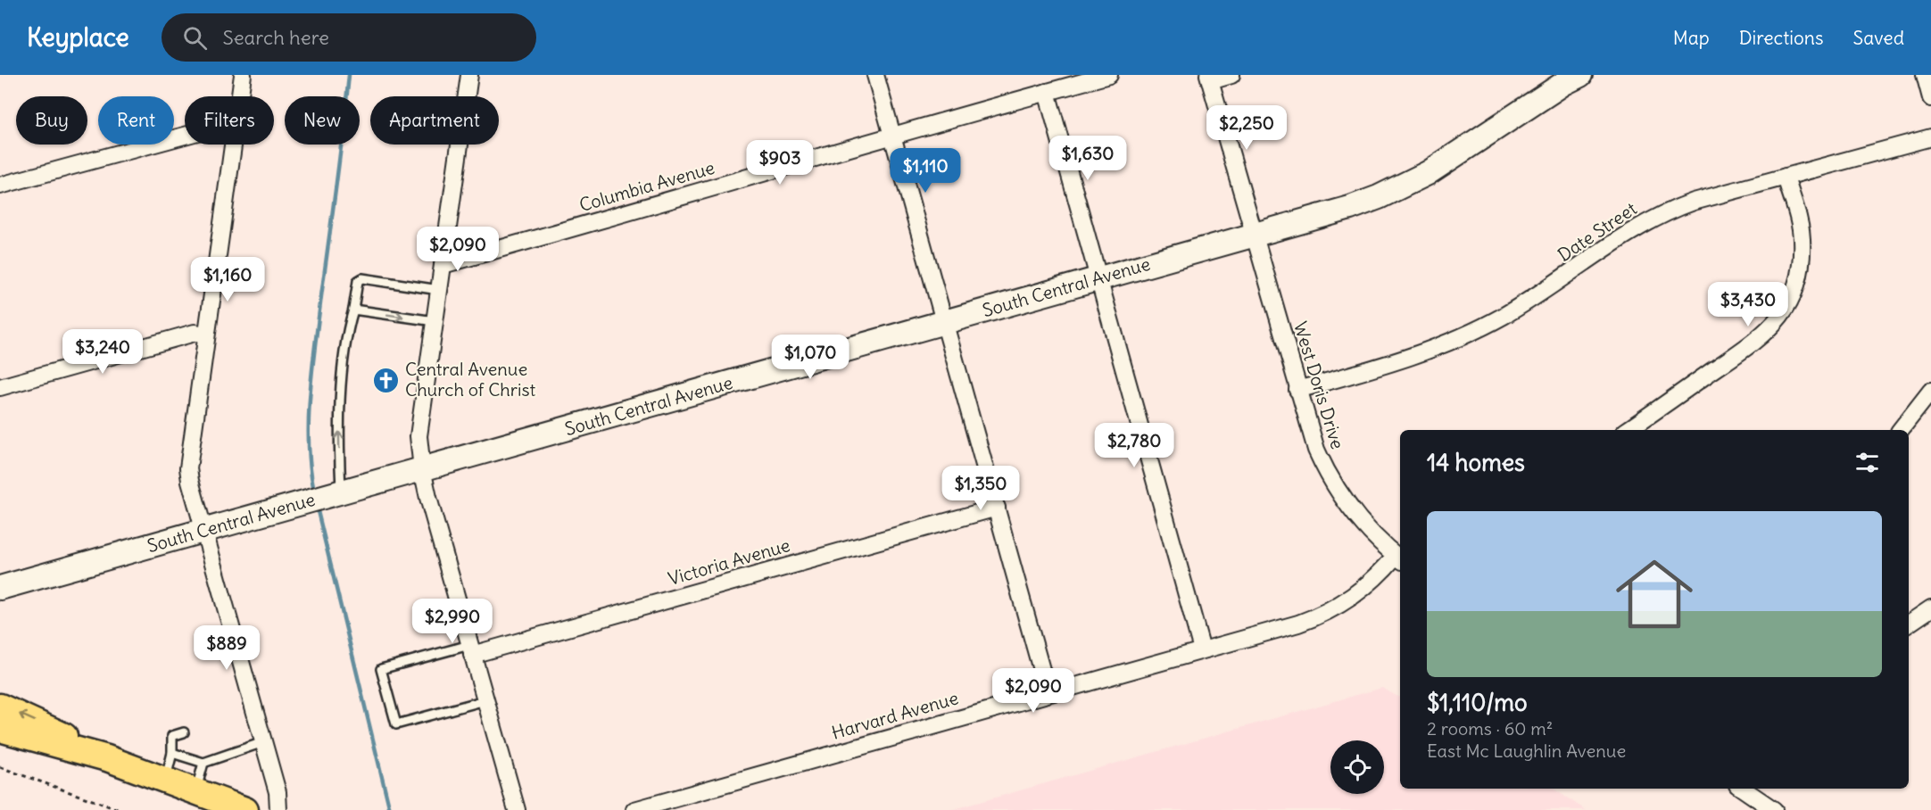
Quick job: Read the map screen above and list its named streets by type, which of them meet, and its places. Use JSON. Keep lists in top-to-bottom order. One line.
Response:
{"streets":{"street":["Columbia Avenue","Date Street","South Central Avenue","West Doris Drive","Victoria Avenue","Harvard Avenue"]},"crossings":[["Date Street","West Doris Drive"],["South Central Avenue","West Doris Drive"],["West Doris Drive","Harvard Avenue"]],"places":{"church":["Central Avenue Church of Christ"]},"page":{"header":"Keyplace","search":"Search here","nav":["Map","Directions","Saved"],"chip":["Buy","Rent","Filters","New","Apartment"],"price":["$2,250","$1,630","$903","$1,110","$2,090","$1,160","$3,430","$3,240","$1,070","$2,780","$1,350","$2,990","$889","$2,090"],"heading":"14 homes","list":[{"name":"$1,110/mo","note":"2 rooms · 60 m² · East Mc Laughlin Avenue"}]}}
